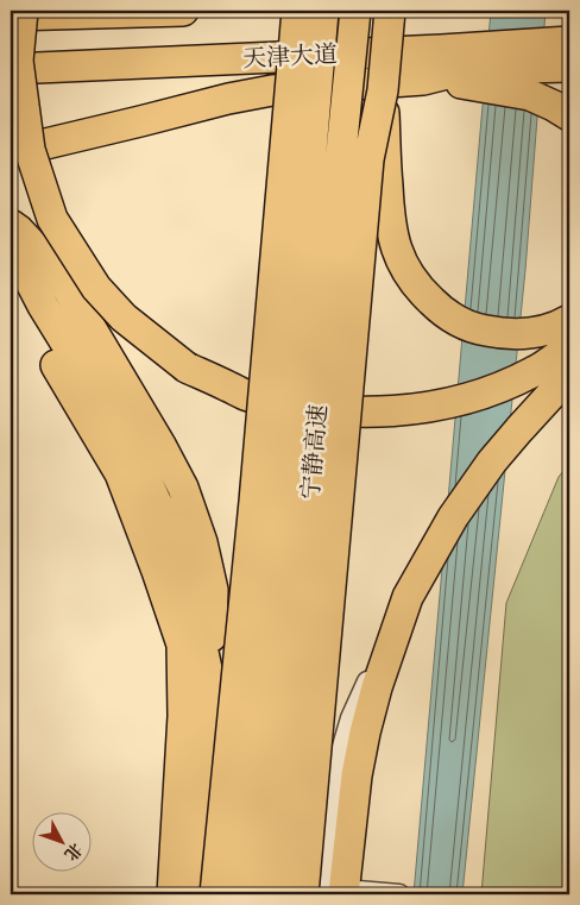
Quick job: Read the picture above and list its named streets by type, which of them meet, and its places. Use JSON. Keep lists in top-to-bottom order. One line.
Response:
{"streets":{"highway":["天津大道","宁静高速"]},"north":"bottom right"}
